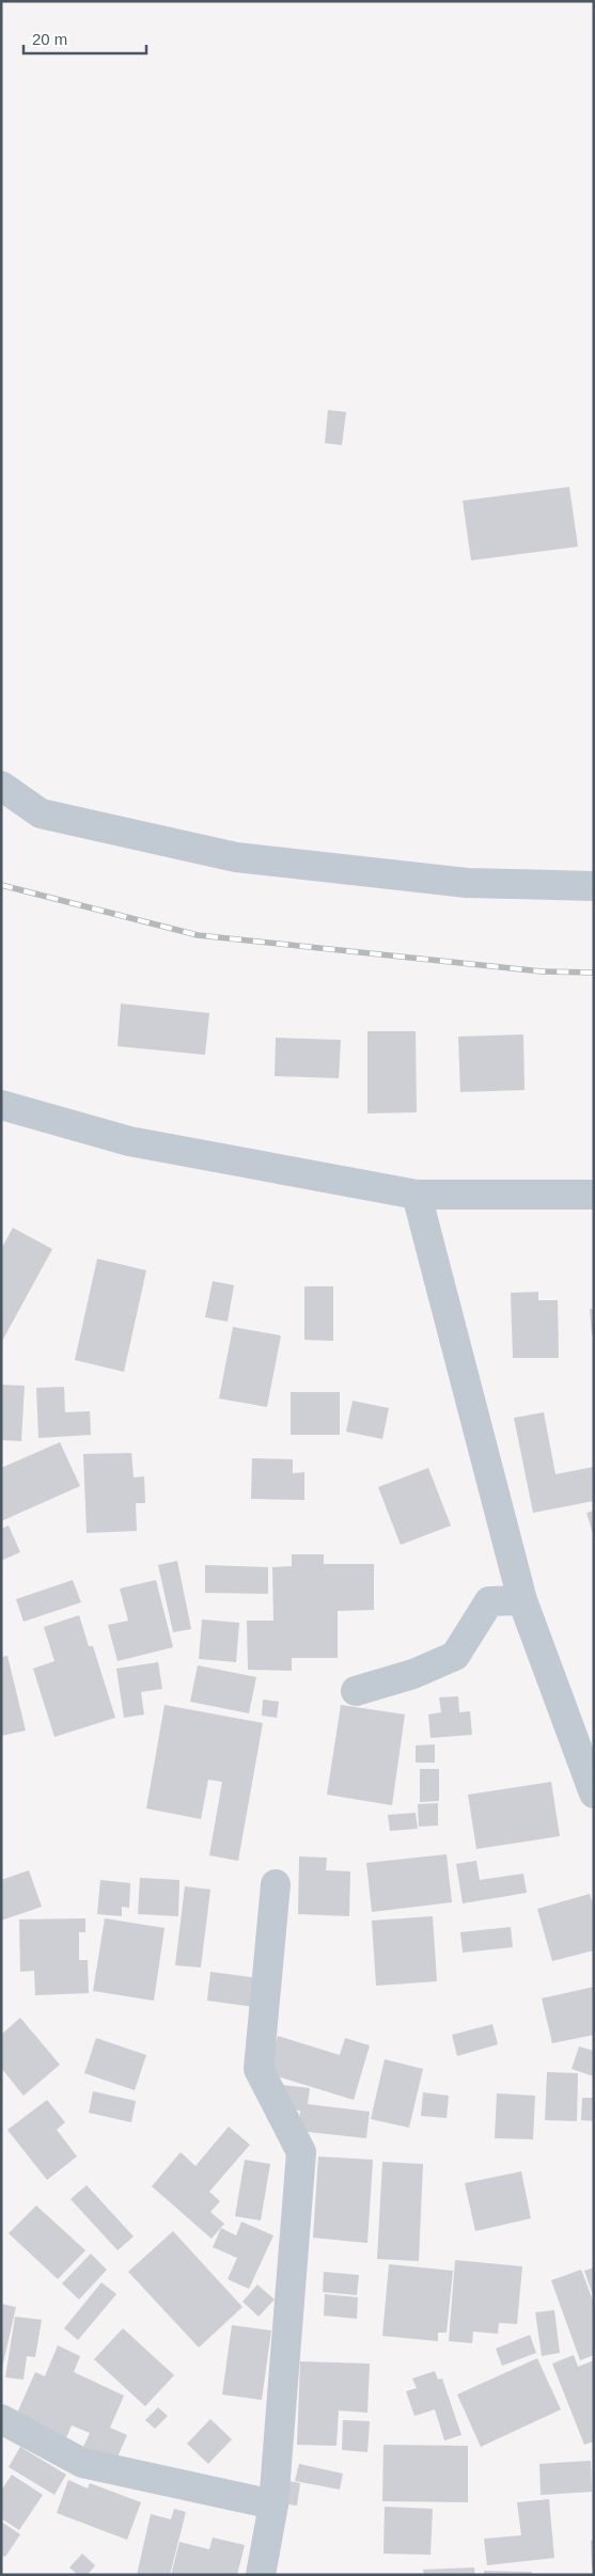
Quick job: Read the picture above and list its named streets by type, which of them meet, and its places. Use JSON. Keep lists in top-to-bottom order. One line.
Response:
{"scale_bar":"20 m"}
